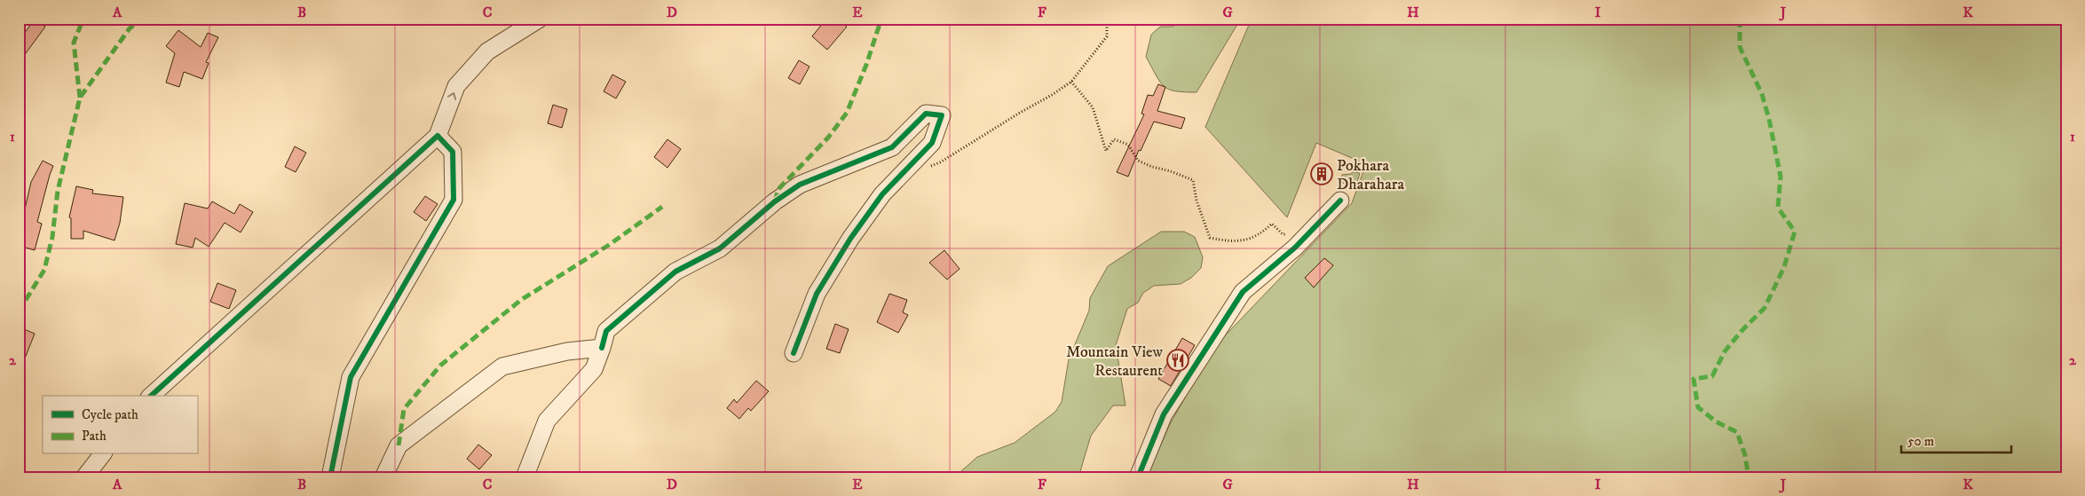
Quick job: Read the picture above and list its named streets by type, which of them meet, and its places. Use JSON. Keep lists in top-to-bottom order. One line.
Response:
{"places":{"building":["Pokhara Dharahara"],"restaurant":["Mountain View Restaurent"]},"legend":["Cycle path","Path"],"scale_bar":"50 m","grid":{"columns":["A","B","C","D","E","F","G","H","I","J","K"],"rows":["1","2"]}}
